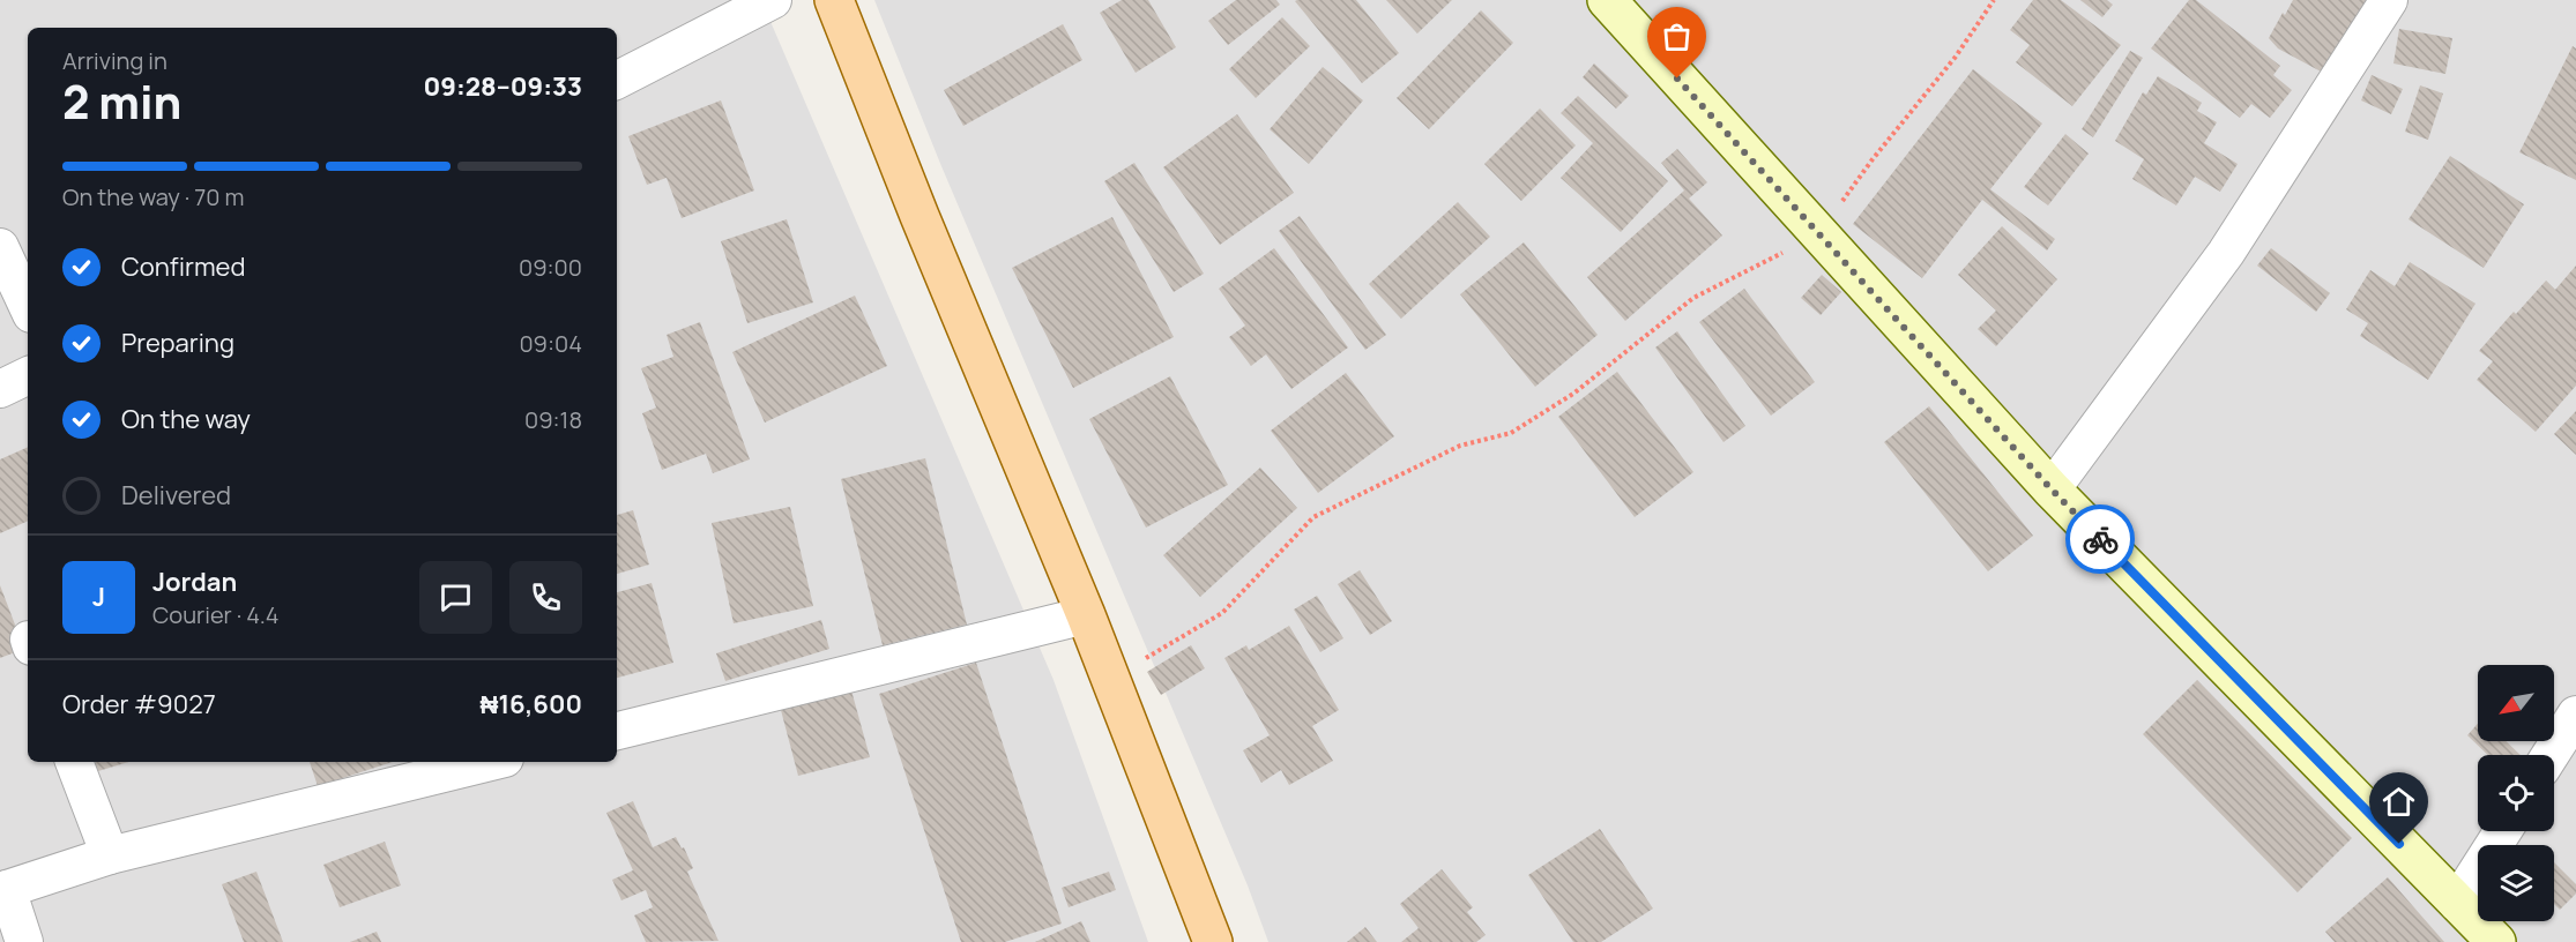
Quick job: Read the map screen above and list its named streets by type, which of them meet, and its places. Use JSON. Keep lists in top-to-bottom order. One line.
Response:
{"north":"bottom left","page":{"heading":["2 min","Arriving in","09:28–09:33"],"panel":["Jordan","Courier · 4.4","Order #9027","₦16,600"],"bar":"On the way · 70 m","list":[["Confirmed","09:00"],["Preparing","09:04"],["On the way","09:18"],"Delivered"],"round":"J"}}
